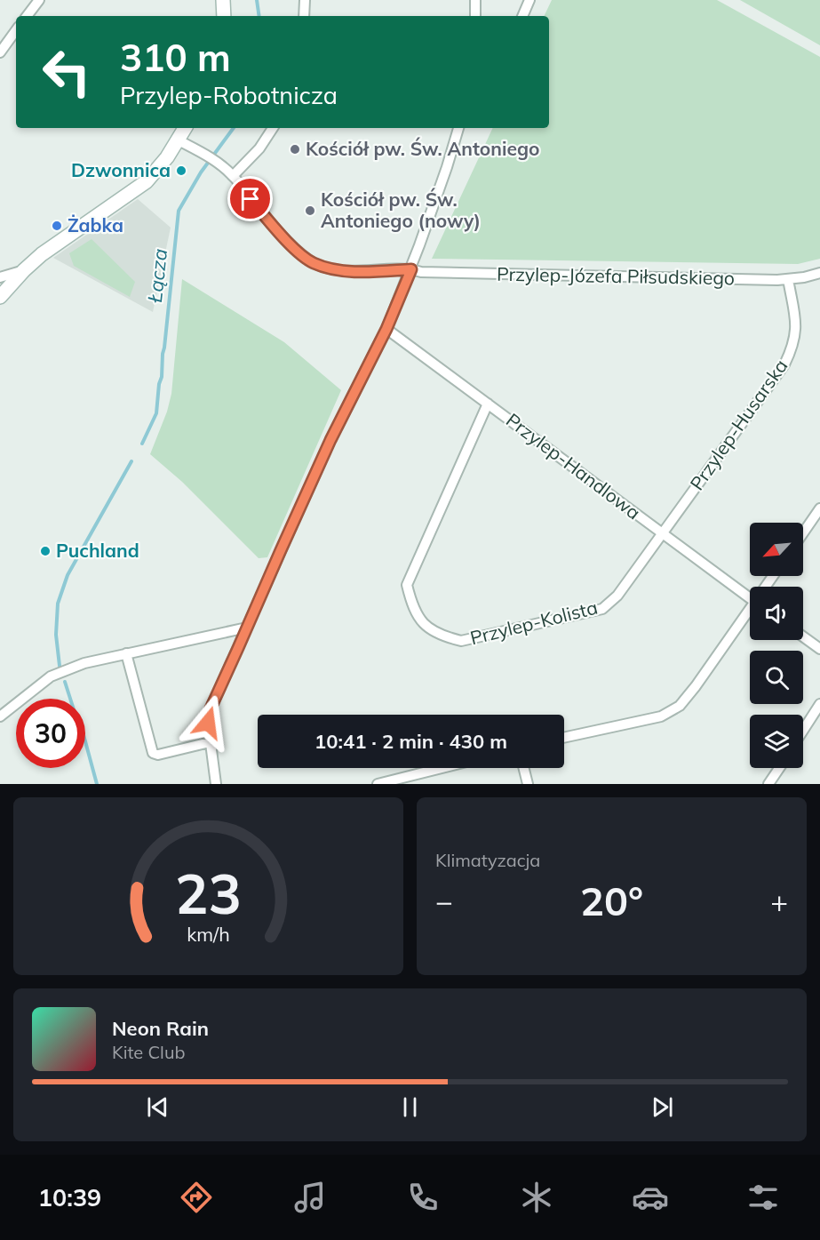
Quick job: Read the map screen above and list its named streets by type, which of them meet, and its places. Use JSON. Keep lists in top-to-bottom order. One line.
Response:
{"streets":{"street":["Przylep-Józefa Piłsudskiego","Przylep-Husarska","Przylep-Handlowa","Przylep-Kolista"]},"crossings":[["Przylep-Józefa Piłsudskiego","Przylep-Husarska"],["Przylep-Husarska","Przylep-Handlowa"],["Przylep-Husarska","Przylep-Kolista"],["Przylep-Handlowa","Przylep-Kolista"]],"water":["Łącza"],"places":["Kościół pw. Św. Antoniego","Dzwonnica","Kościół pw. Św. Antoniego (nowy)","Żabka","Puchland"],"north":"bottom left","page":{"turn":["310 m","Przylep-Robotnicza"],"limit":"30","trip":"10:41 · 2 min · 430 m","tile":"Klimatyzacja","heat":["−","20°","+"],"song":["Neon Rain","Kite Club"],"tabs":"10:39","gauge":["23","km/h"]}}
